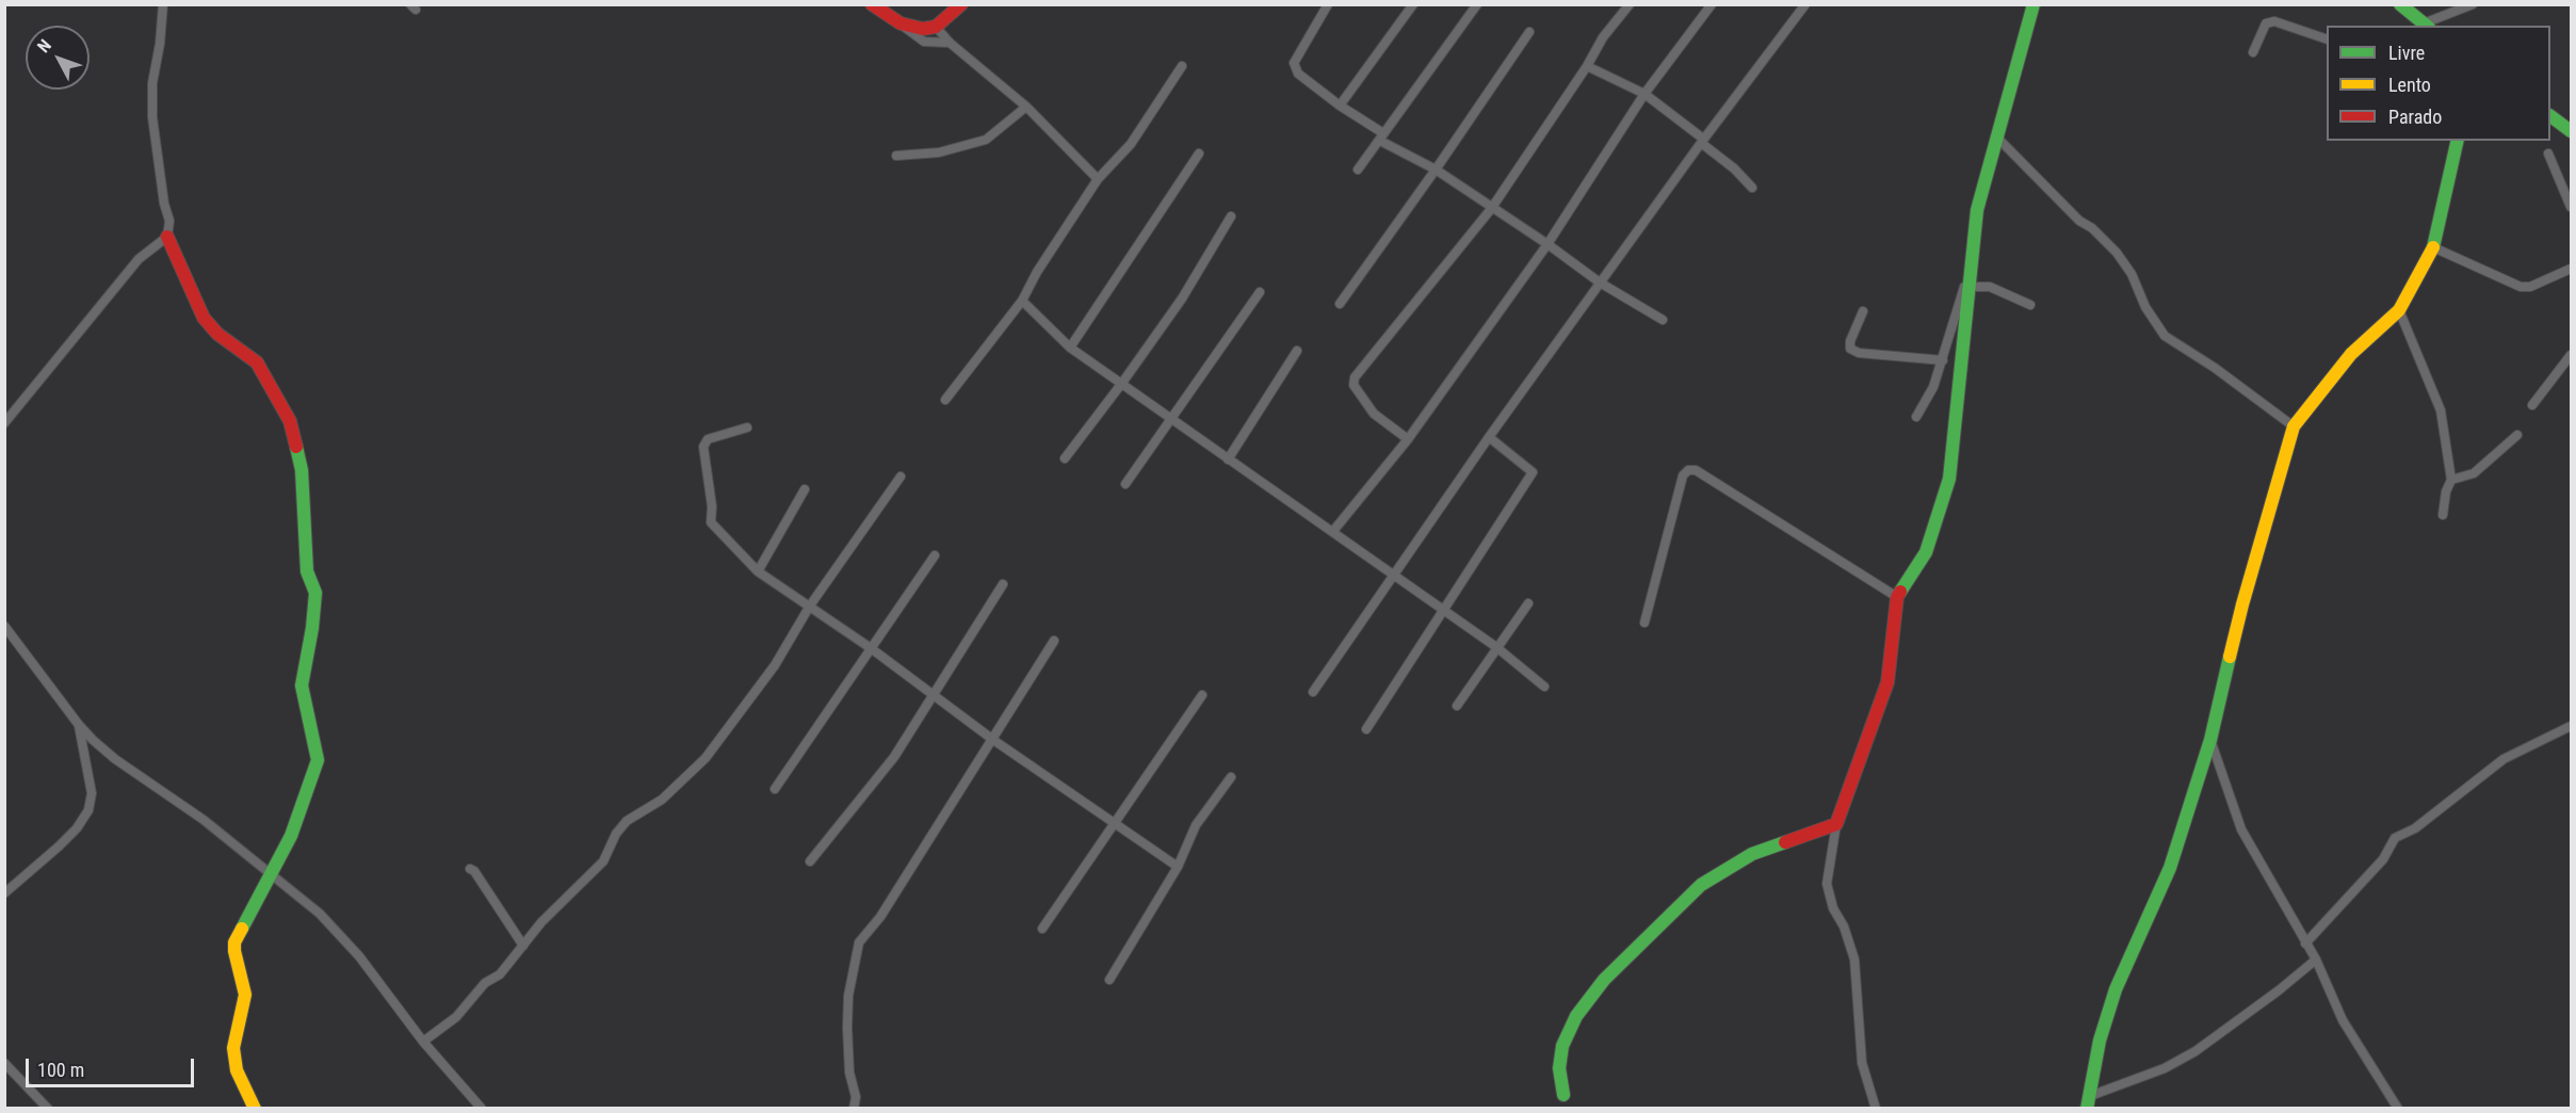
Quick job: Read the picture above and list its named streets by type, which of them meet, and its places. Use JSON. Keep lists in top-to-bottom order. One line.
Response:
{"legend":["Livre","Lento","Parado"],"scale_bar":"100 m","north":"top left"}
